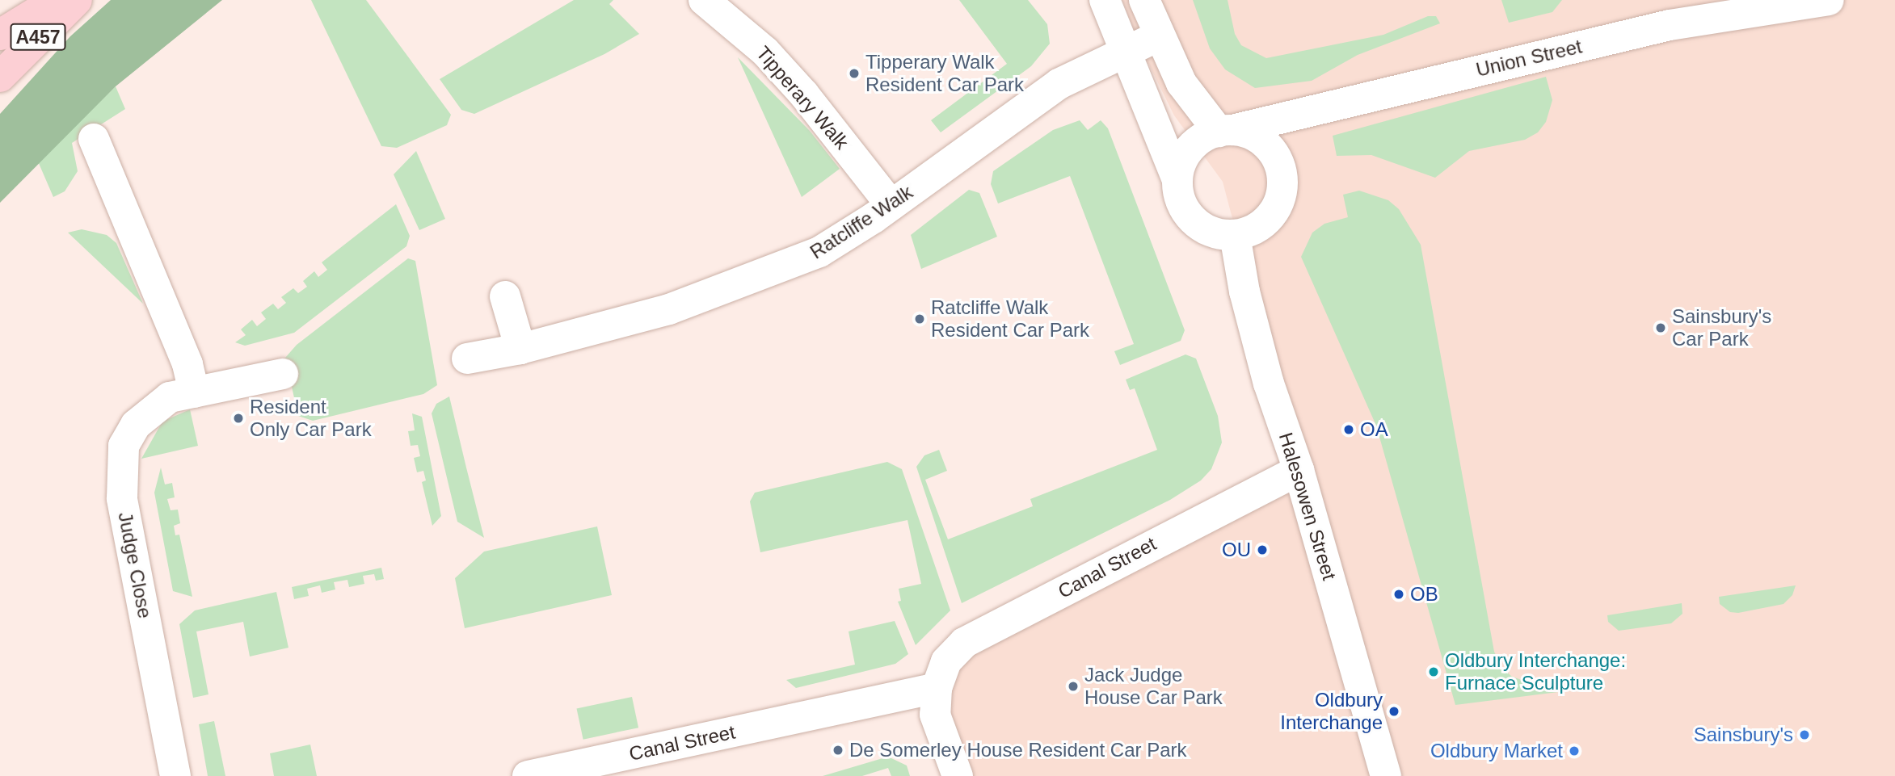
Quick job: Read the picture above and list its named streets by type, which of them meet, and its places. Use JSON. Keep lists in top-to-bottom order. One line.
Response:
{"streets":{"main road":["A457"],"street":["Union Street","Tipperary Walk","Ratcliffe Walk","Halesowen Street","Judge Close","Canal Street"]},"crossings":[["Union Street","Halesowen Street"],["Tipperary Walk","Ratcliffe Walk"],["Halesowen Street","Canal Street"]],"places":["Tipperary Walk Resident Car Park","Ratcliffe Walk Resident Car Park","Sainsbury's Car Park","Resident Only Car Park","OA","OU","OB","Oldbury Interchange: Furnace Sculpture","Jack Judge House Car Park","Oldbury Interchange","Sainsbury's","De Somerley House Resident Car Park","Oldbury Market"]}
